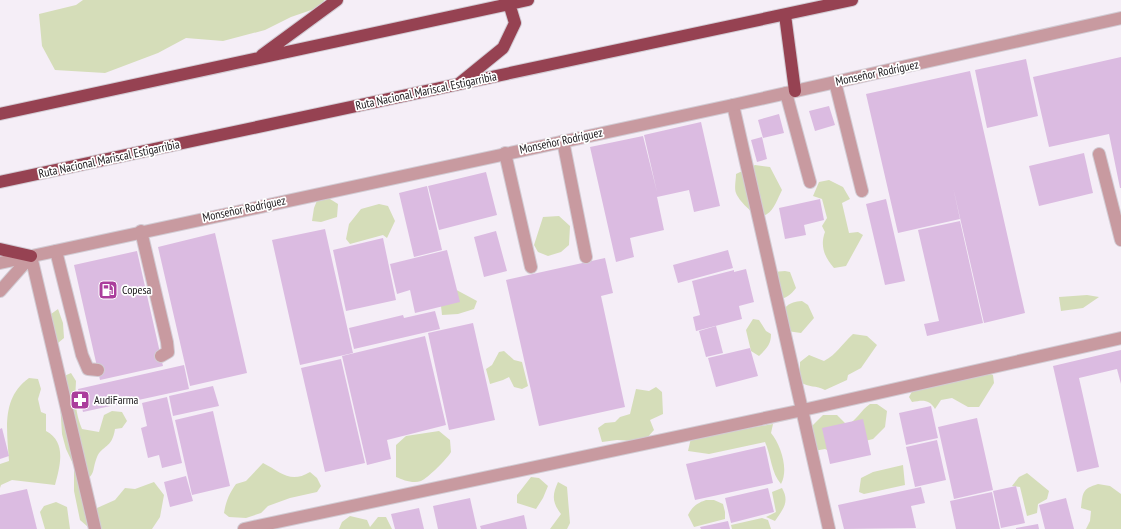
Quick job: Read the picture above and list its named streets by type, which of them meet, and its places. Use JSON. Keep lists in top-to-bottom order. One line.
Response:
{"streets":{"highway":["Ruta Nacional Mariscal Estigarribia"],"street":["Monseñor Rodríguez"]},"places":{"fuel station":["Copesa"],"pharmacy":["AudiFarma"]}}
